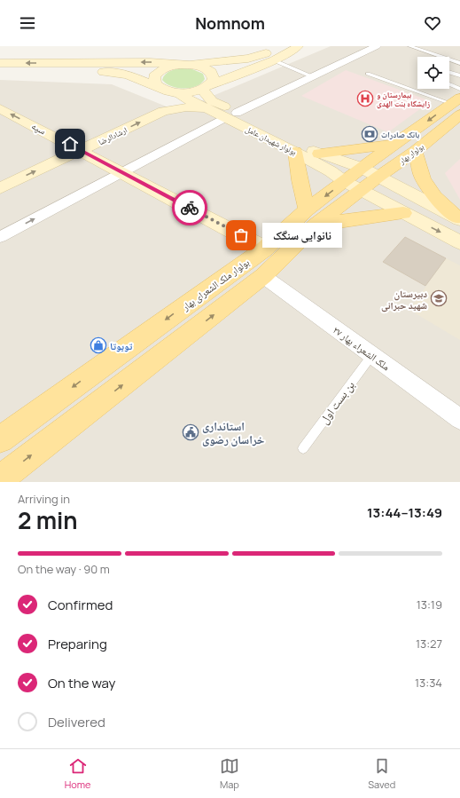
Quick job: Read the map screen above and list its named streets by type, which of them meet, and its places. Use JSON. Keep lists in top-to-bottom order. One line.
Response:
{"streets":{"main road":["بولوار بهار","بولوار ملک الشعرای بهار"],"street":["سپه","ارشادالرضا","بولوار شهیدان عامل","ملک الشعراء بهار ۲۷"],"lane":["بن بست اول"]},"crossings":[["سپه","ارشادالرضا"],["سپه","بولوار ملک الشعرای بهار"],["ارشادالرضا","بولوار شهیدان عامل"],["بولوار شهیدان عامل","بولوار بهار"],["بولوار شهیدان عامل","بولوار ملک الشعرای بهار"],["بولوار بهار","بولوار ملک الشعرای بهار"],["بولوار ملک الشعرای بهار","ملک الشعراء بهار ۲۷"],["ملک الشعراء بهار ۲۷","بن بست اول"]],"places":{"hospital":["بیمارستان و زایشگاه بنت الهدی"],"bank":["بانک صادرات"],"other":["نانوایی سنگک"],"school or university":["دبیرستان شهید حبرانی"],"shop":["تویوتا"],"public building":["استانداری خراسان رضوی"]},"page":{"header":"Nomnom","bubble":"نانوایی سنگک","heading":["2 min","Arriving in","13:44–13:49"],"bar":"On the way · 90 m","list":[["Confirmed","13:19"],["Preparing","13:27"],["On the way","13:34"],"Delivered"],"tabs":["Home","Map","Saved"]}}
